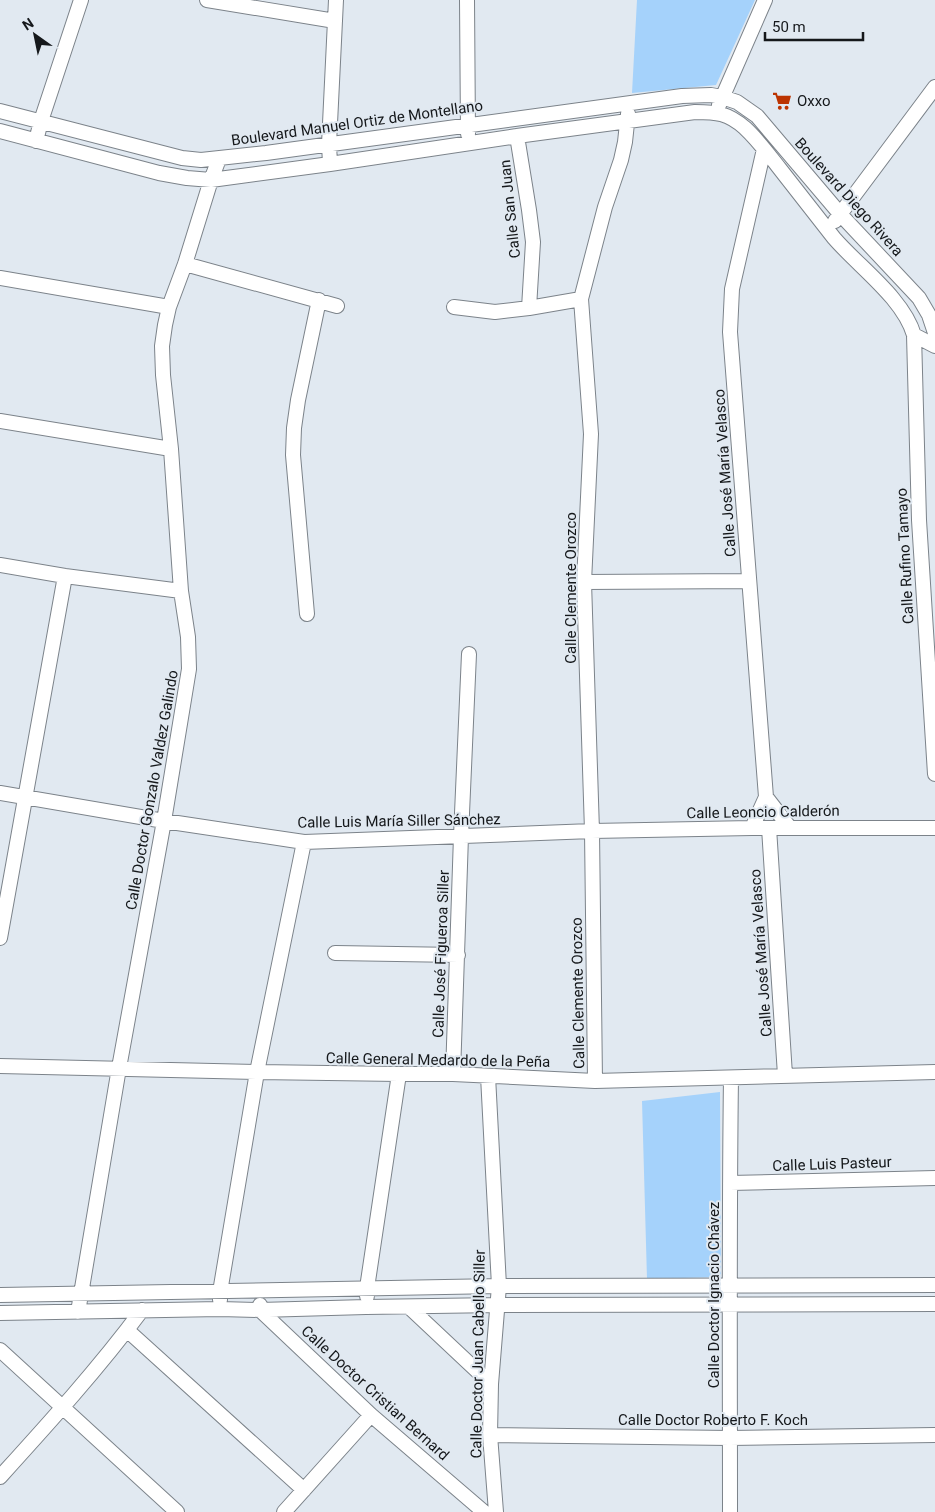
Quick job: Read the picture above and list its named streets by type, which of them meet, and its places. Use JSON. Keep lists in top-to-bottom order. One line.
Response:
{"streets":{"street":["Boulevard Manuel Ortiz de Montellano","Boulevard Diego Rivera","Calle San Juan","Calle José María Velasco","Calle Rufino Tamayo","Calle Clemente Orozco","Calle Doctor Gonzalo Valdez Galindo","Calle Leoncio Calderón","Calle Luis María Siller Sánchez","Calle José Figueroa Siller","Calle General Medardo de la Peña","Calle Luis Pasteur","Calle Doctor Ignacio Chávez","Calle Doctor Juan Cabello Siller","Calle Doctor Cristian Bernard","Calle Doctor Roberto F. Koch"]},"crossings":[["Boulevard Manuel Ortiz de Montellano","Boulevard Diego Rivera"],["Boulevard Manuel Ortiz de Montellano","Calle Clemente Orozco"],["Boulevard Manuel Ortiz de Montellano","Calle Doctor Gonzalo Valdez Galindo"],["Calle José María Velasco","Calle Leoncio Calderón"],["Calle José María Velasco","Calle General Medardo de la Peña"],["Calle Clemente Orozco","Calle Leoncio Calderón"],["Calle Clemente Orozco","Calle Luis María Siller Sánchez"],["Calle Clemente Orozco","Calle General Medardo de la Peña"],["Calle Doctor Gonzalo Valdez Galindo","Calle Luis María Siller Sánchez"],["Calle Doctor Gonzalo Valdez Galindo","Calle General Medardo de la Peña"],["Calle Leoncio Calderón","Calle Luis María Siller Sánchez"],["Calle Luis María Siller Sánchez","Calle José Figueroa Siller"],["Calle José Figueroa Siller","Calle General Medardo de la Peña"],["Calle General Medardo de la Peña","Calle Doctor Ignacio Chávez"],["Calle General Medardo de la Peña","Calle Doctor Juan Cabello Siller"],["Calle Luis Pasteur","Calle Doctor Ignacio Chávez"],["Calle Doctor Ignacio Chávez","Calle Doctor Roberto F. Koch"],["Calle Doctor Juan Cabello Siller","Calle Doctor Roberto F. Koch"]],"places":{"supermarket":["Oxxo"]},"scale_bar":"50 m","north":"top left"}
